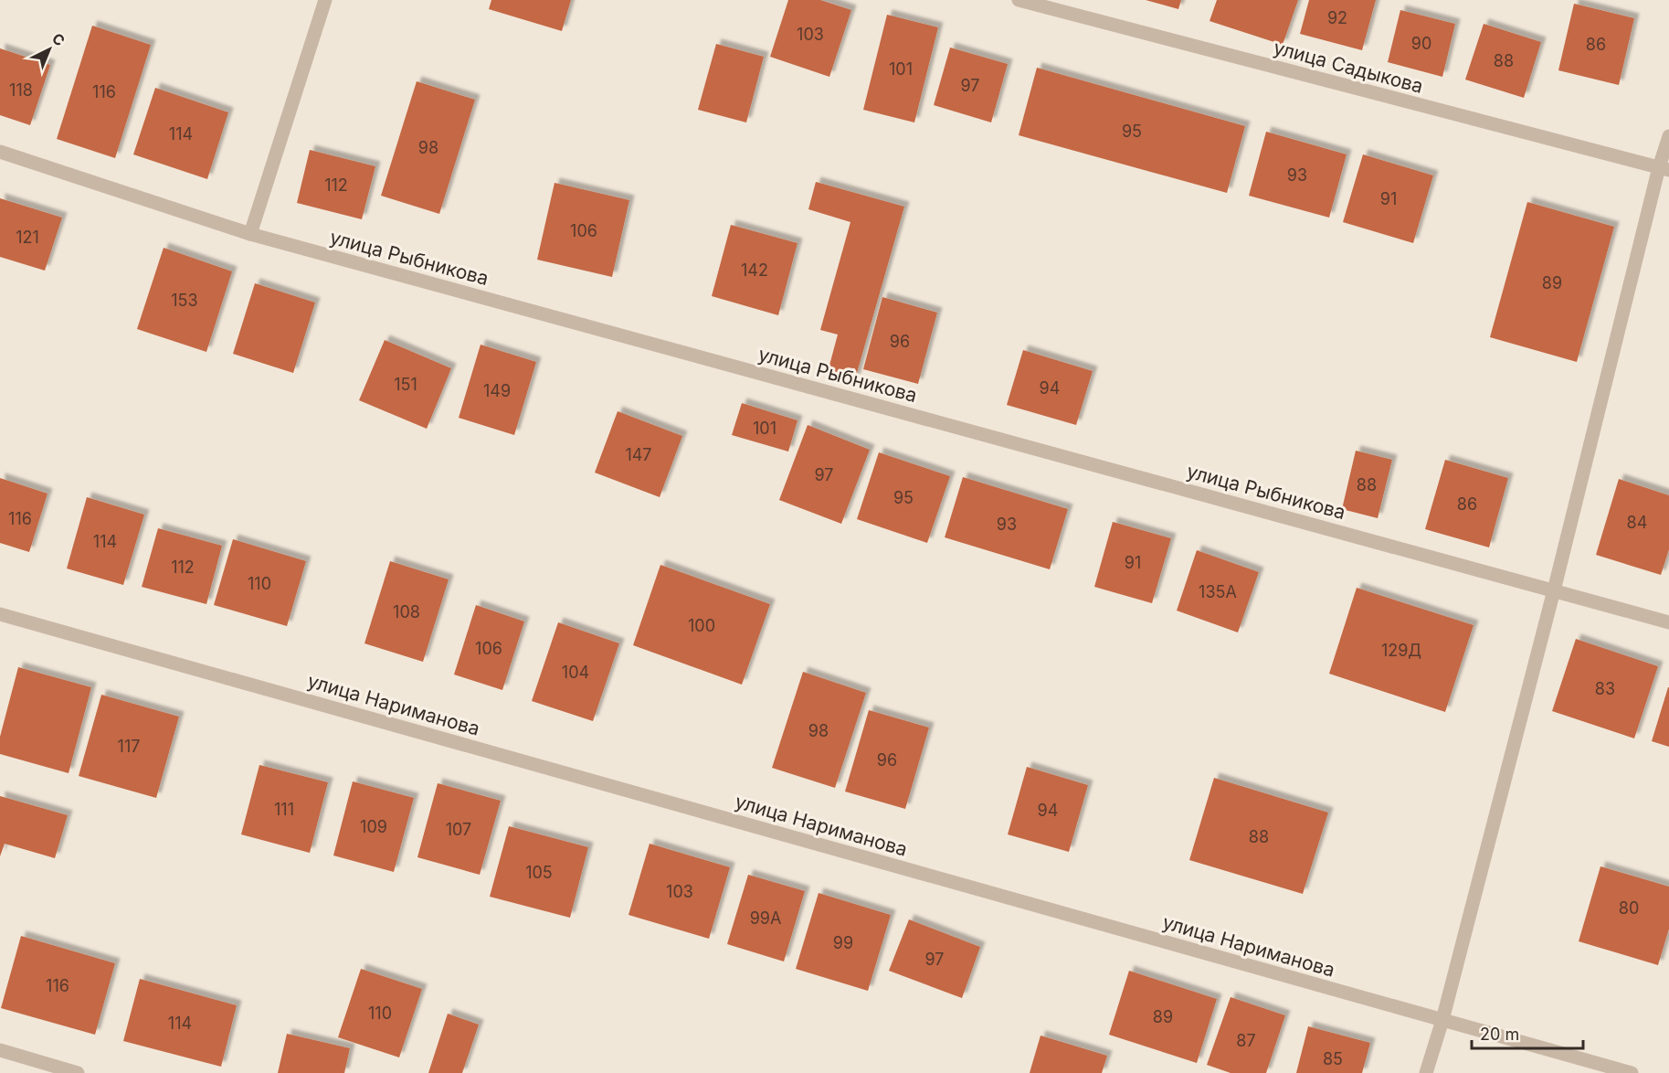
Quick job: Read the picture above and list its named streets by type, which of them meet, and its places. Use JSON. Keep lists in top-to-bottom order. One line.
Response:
{"streets":{"street":["улица Садыкова","улица Рыбникова","улица Нариманова"]},"house_numbers":["92","103","90","86","88","101","97","118","116","95","114","98","93","112","91","106","121","142","89","153","96","151","94","149","101","147","97","88","95","86","116","84","93","114","91","112","110","135А","108","100","106","129Д","104","83","98","117","96","111","94","109","107","88","105","103","80","99А","99","97","116","110","89","114","87","85"],"scale_bar":"20 m","north":"top right"}
